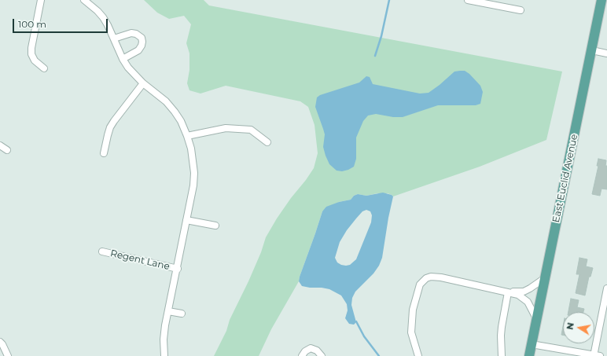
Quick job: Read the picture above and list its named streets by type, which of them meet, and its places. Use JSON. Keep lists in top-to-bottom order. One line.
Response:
{"streets":{"main road":["East Euclid Avenue"],"street":["Regent Lane"]},"scale_bar":"100 m","north":"left"}
